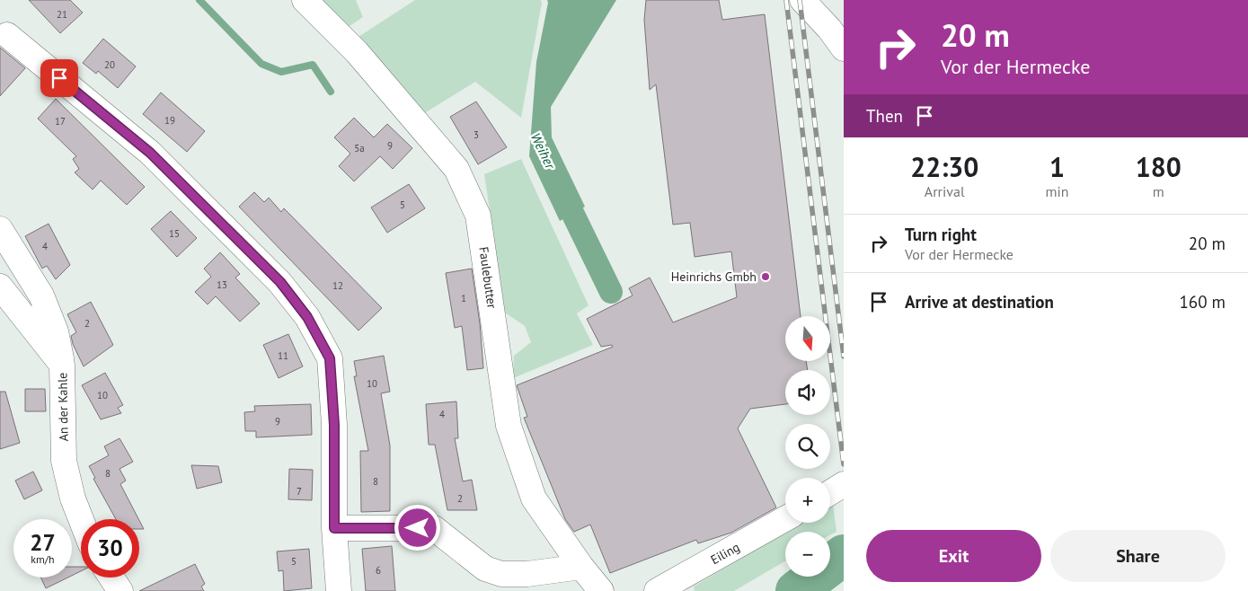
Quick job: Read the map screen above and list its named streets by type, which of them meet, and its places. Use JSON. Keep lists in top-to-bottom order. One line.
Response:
{"streets":{"street":["Faulebutter","An der Kahle","Eiling"]},"water":["Weiher"],"places":["Heinrichs Gmbh"],"house_numbers":["21","20","19","17","3","9","5a","5","15","4","13","12","1","2","11","10","10","4","9","8","8","7","2","5","6"],"north":"bottom","page":{"turn":["20 m","Vor der Hermecke"],"then":"Then","eta":["22:30","Arrival","1","min","180","m"],"list":[{"name":"Turn right","note":"Vor der Hermecke","value":"20 m"},{"name":"Arrive at destination","value":"160 m"}],"map_buttons":["+","−"],"speed":"27 km/h","limit":"30","buttons":["Exit","Share"]}}
